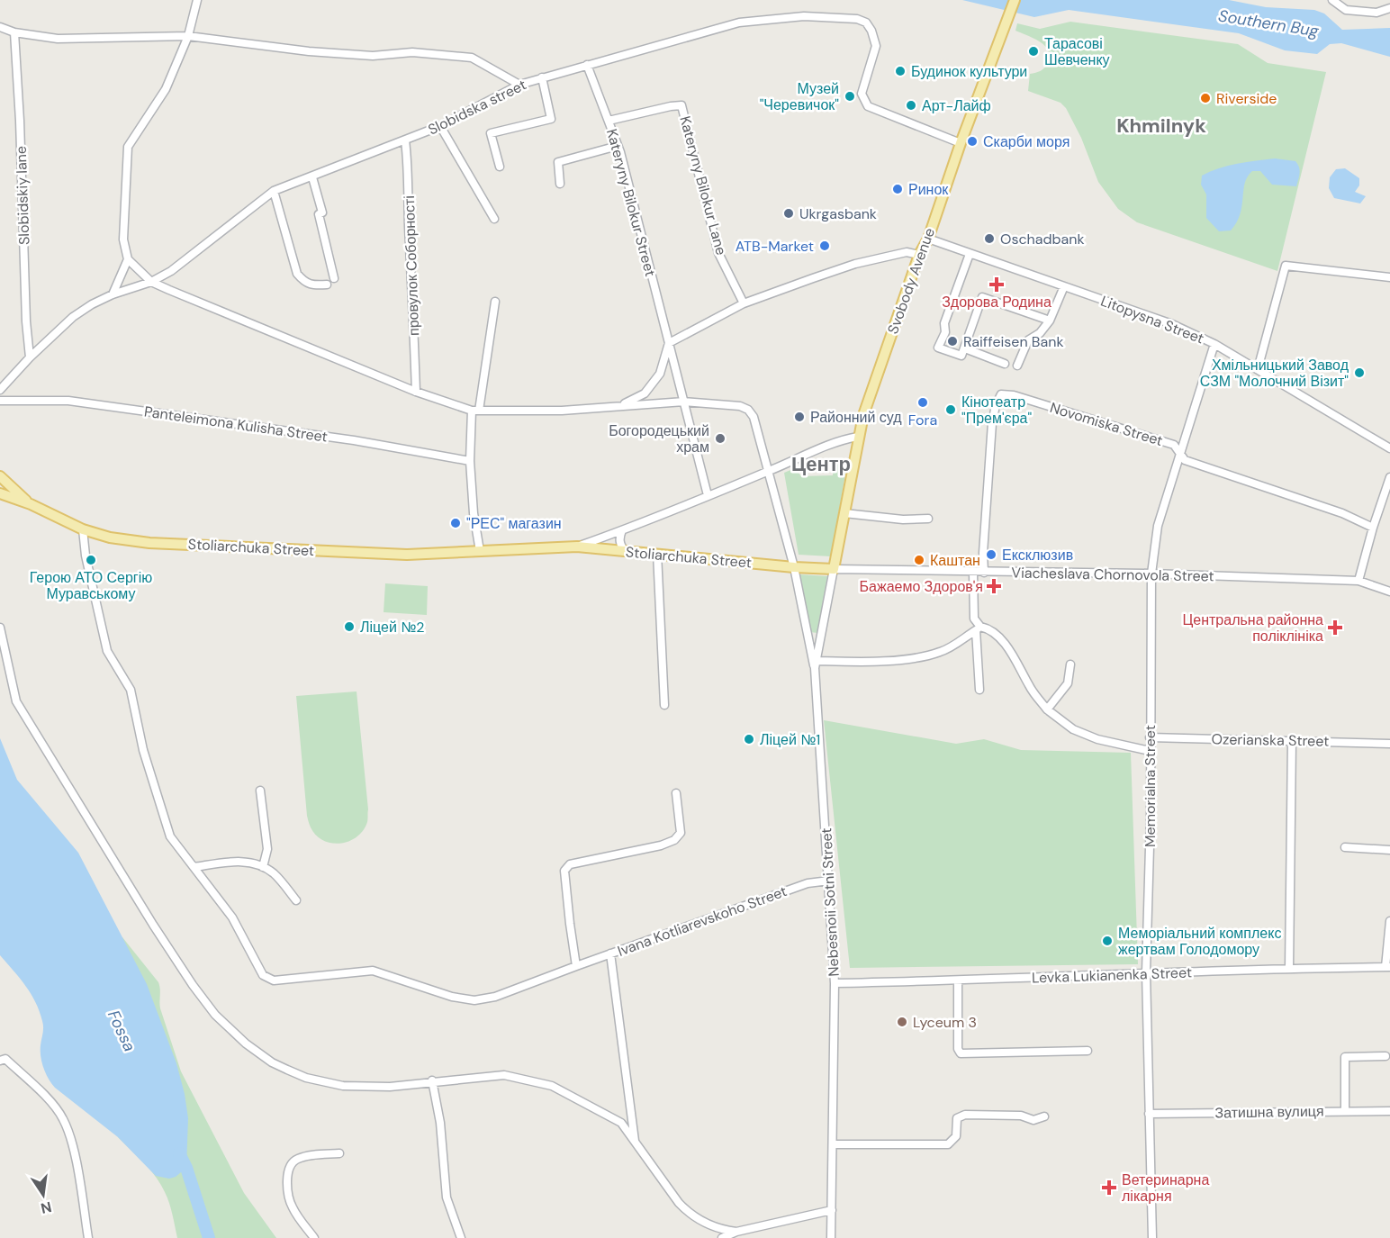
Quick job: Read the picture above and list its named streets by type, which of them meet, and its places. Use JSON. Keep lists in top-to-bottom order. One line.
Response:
{"streets":{"main road":["Svobody Avenue","Stoliarchuka Street"],"street":["Slobidska street","Kateryny Bilokur Lane","Slobidskiy lane","Kateryny Bilokur Street","провулок Соборності","Litopysna Street","Panteleimona Kulisha Street","Novomiska Street","Viacheslava Chornovola Street","Ozerianska Street","Memorialna Street","Nebesnoii Sotni Street","Ivana Kotliarevskoho Street","Levka Lukianenka Street","Затишна вулиця"]},"crossings":[["Slobidska street","Slobidskiy lane"],["Slobidska street","Kateryny Bilokur Street"],["Slobidska street","провулок Соборності"],["Slobidska street","Svobody Avenue"],["Kateryny Bilokur Lane","Kateryny Bilokur Street"],["Svobody Avenue","Litopysna Street"],["Svobody Avenue","Stoliarchuka Street"],["Svobody Avenue","Viacheslava Chornovola Street"],["Svobody Avenue","Nebesnoii Sotni Street"],["Litopysna Street","Memorialna Street"],["Novomiska Street","Viacheslava Chornovola Street"],["Novomiska Street","Memorialna Street"],["Stoliarchuka Street","Viacheslava Chornovola Street"],["Stoliarchuka Street","Nebesnoii Sotni Street"],["Stoliarchuka Street","Ivana Kotliarevskoho Street"],["Viacheslava Chornovola Street","Memorialna Street"],["Viacheslava Chornovola Street","Nebesnoii Sotni Street"],["Ozerianska Street","Memorialna Street"],["Memorialna Street","Levka Lukianenka Street"],["Memorialna Street","Затишна вулиця"],["Nebesnoii Sotni Street","Ivana Kotliarevskoho Street"],["Nebesnoii Sotni Street","Levka Lukianenka Street"]],"districts":["Khmilnyk","Центр"],"water":["Southern Bug","Fossa"],"places":{"other":["Тарасові Шевченку","Будинок культури","Музей \"Черевичок\"","Riverside","Арт-Лайф","Скарби моря","Ринок","Ukrgasbank","Oschadbank","ATB-Market","Raiffeisen Bank","Хмільницький Завод СЗМ \"Молочний Візит\"","Fora","Кінотеатр \"Прем'єра\"","Районний суд","Богородецький храм","\"РЕС\" магазин","Ексклюзив","Герою АТО Сергію Муравському","Каштан","Ліцей №2","Ліцей №1","Меморіальний комплекс жертвам Голодомору","Lyceum 3"],"health":["Здорова Родина","Бажаемо Здоров'я","Центральна районна поліклініка","Ветеринарна лікарня"]},"north":"bottom"}
